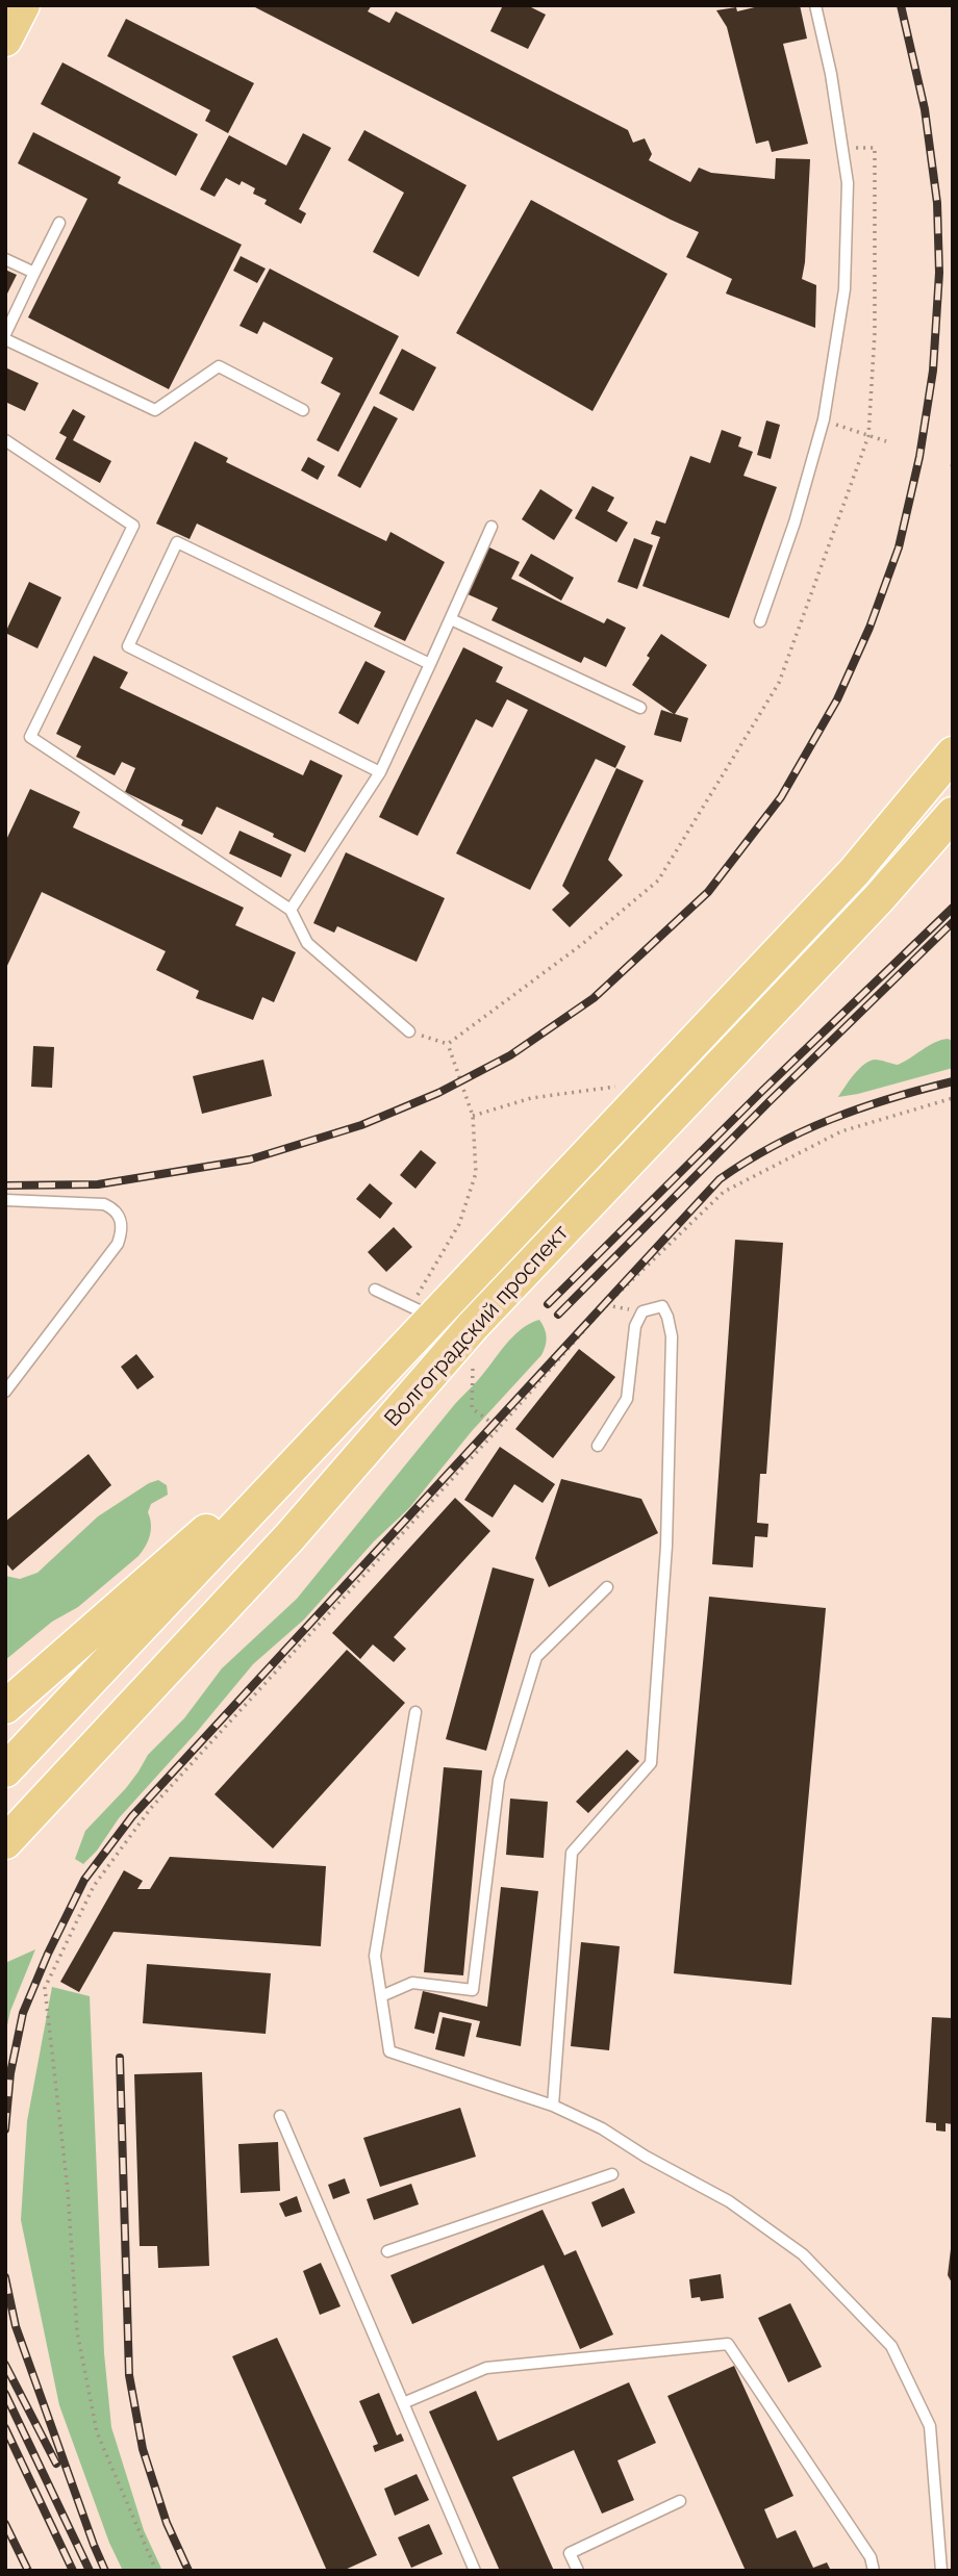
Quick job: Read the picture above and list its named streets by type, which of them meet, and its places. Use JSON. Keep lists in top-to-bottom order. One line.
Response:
{"streets":{"main road":["Волгоградский проспект"]}}
